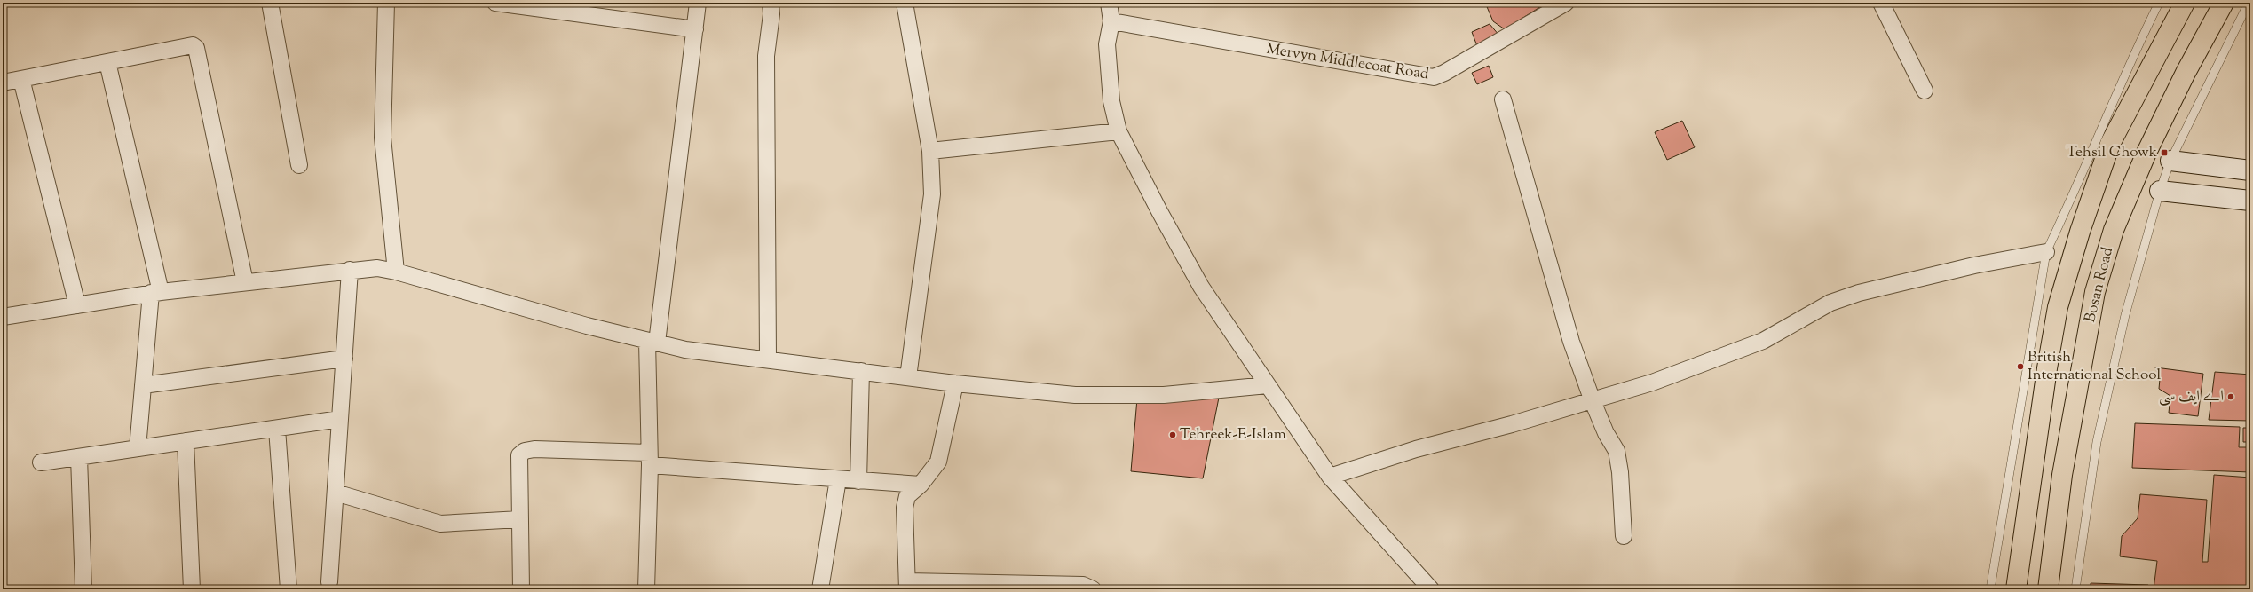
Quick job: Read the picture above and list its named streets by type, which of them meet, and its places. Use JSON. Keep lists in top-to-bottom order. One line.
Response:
{"streets":{"main road":["Bosan Road"],"street":["Mervyn Middlecoat Road"]},"places":{"transit":["Tehsil Chowk"],"other":["British International School","اے ایف سی","Tehreek-E-Islam"]}}
